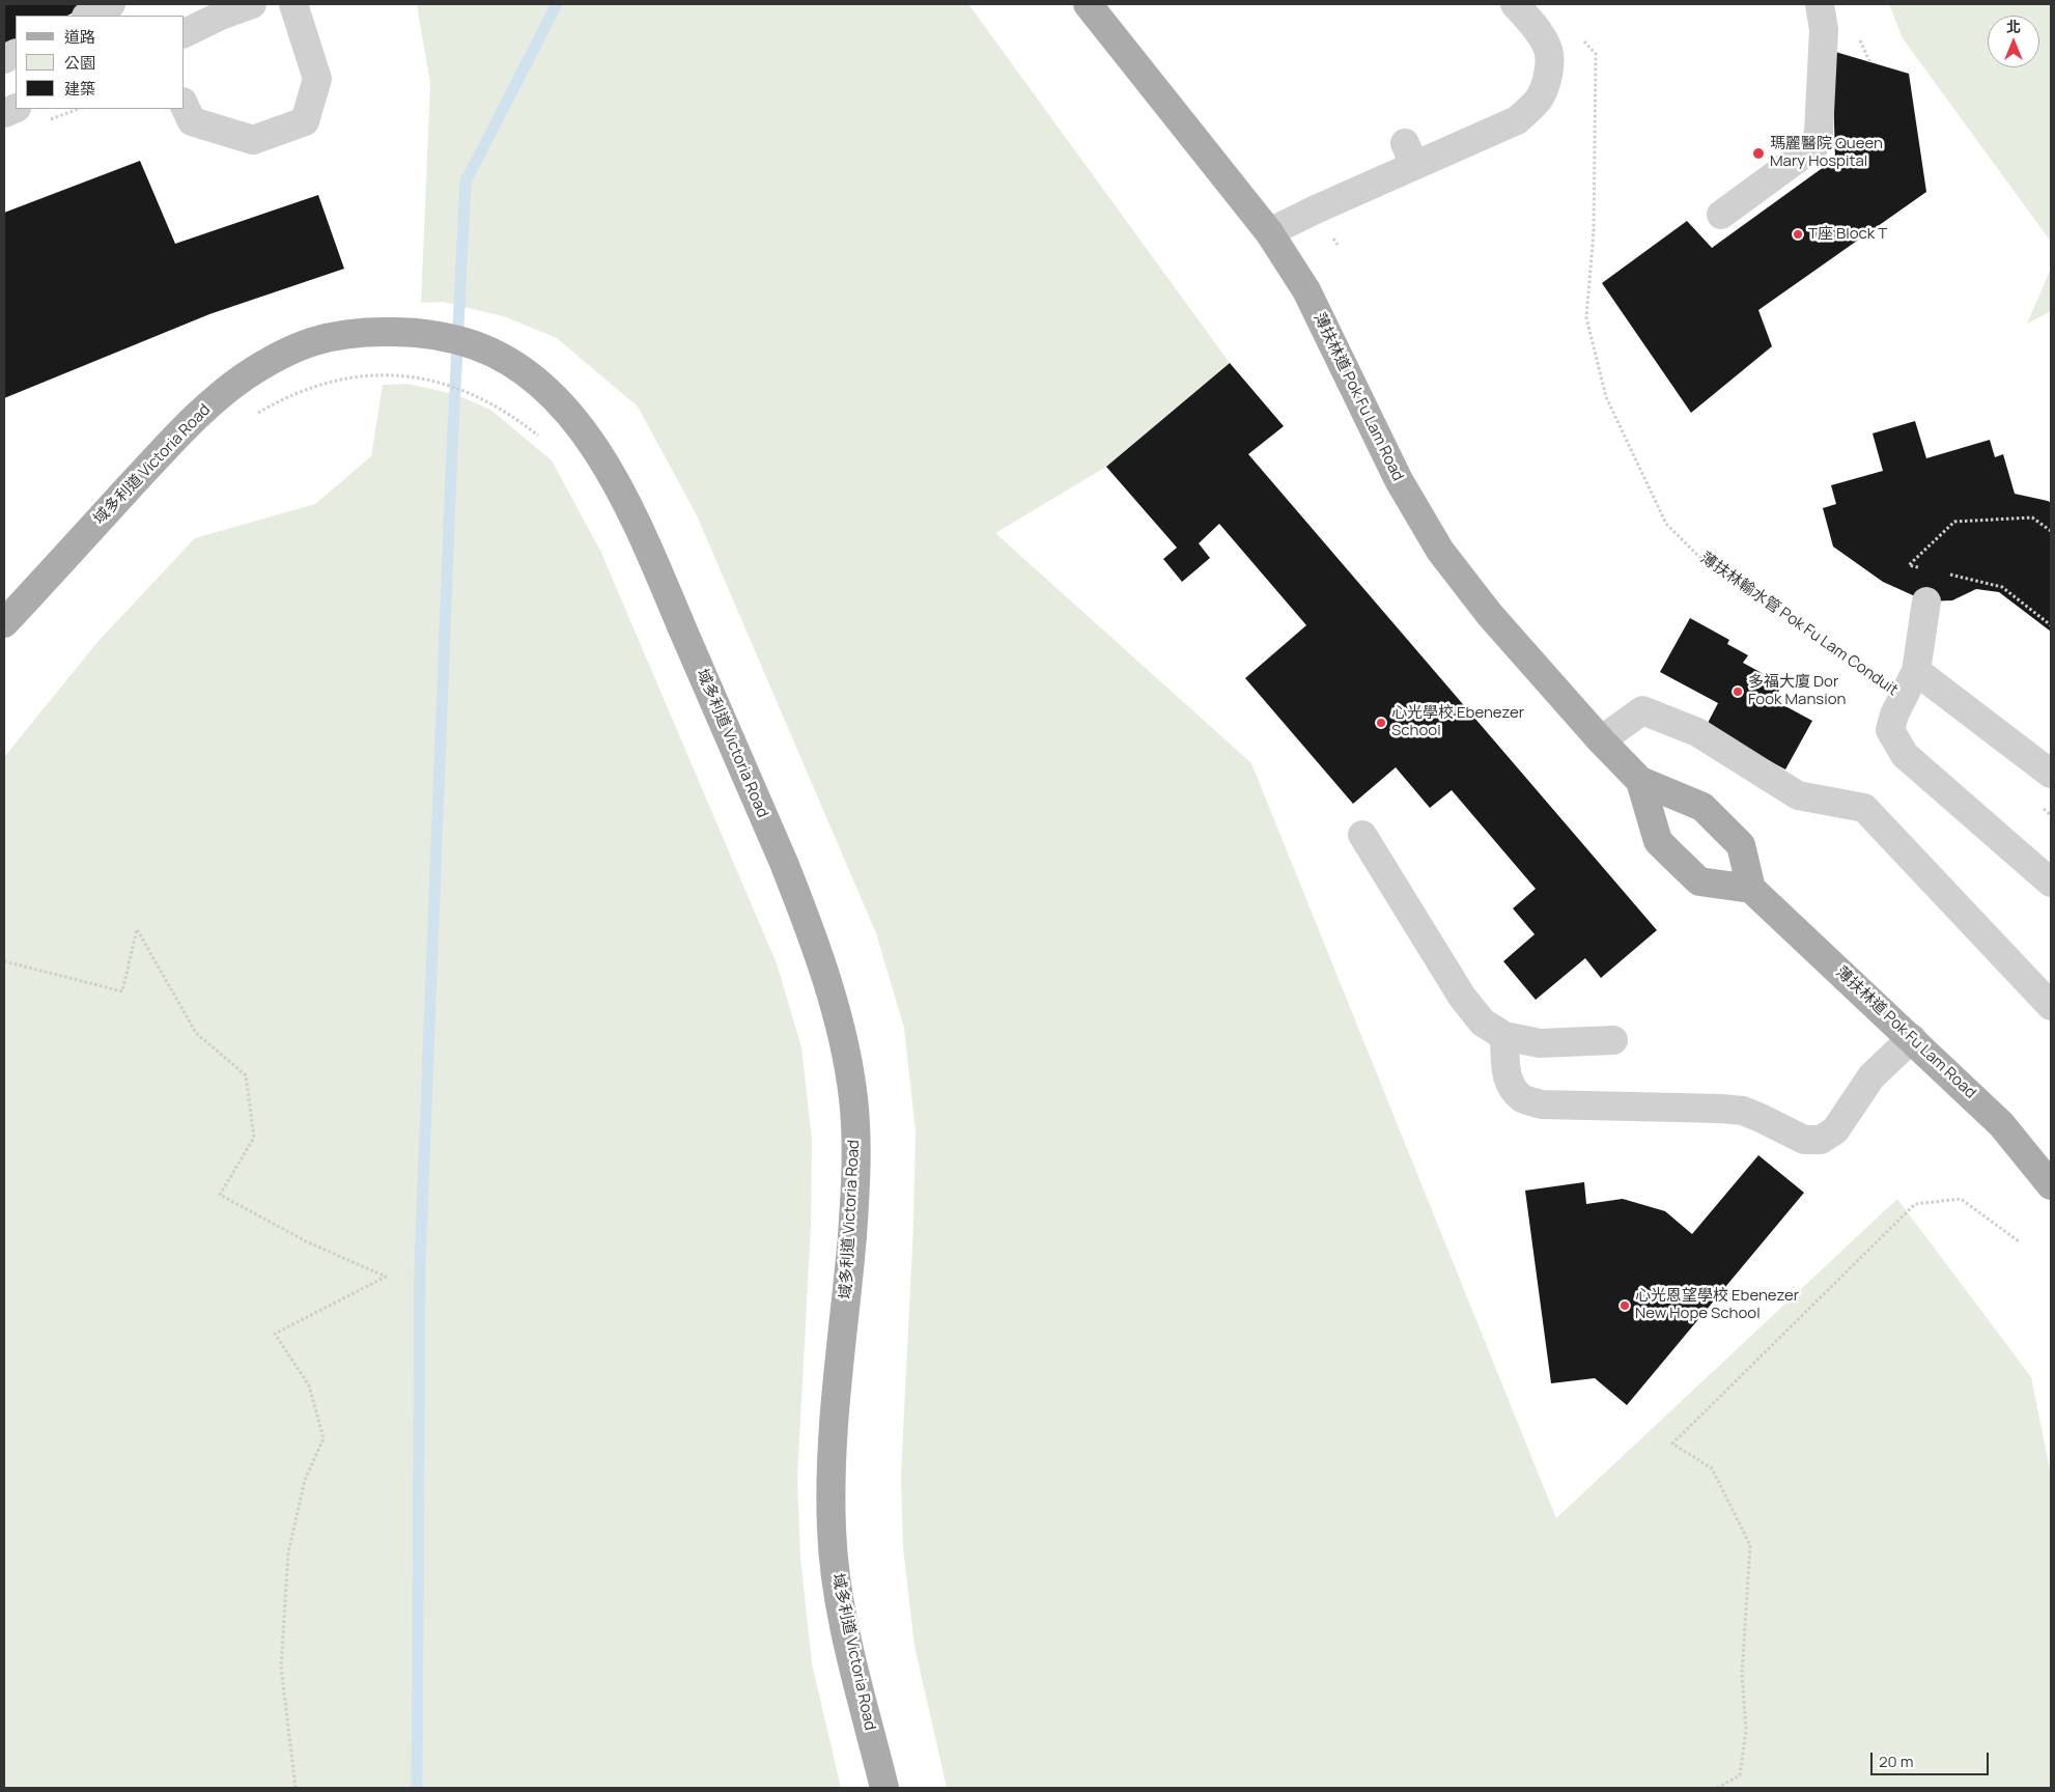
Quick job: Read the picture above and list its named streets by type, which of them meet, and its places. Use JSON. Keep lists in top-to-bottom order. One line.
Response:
{"streets":{"main road":["薄扶林道 Pok Fu Lam Road","域多利道 Victoria Road"],"path":["薄扶林輸水管 Pok Fu Lam Conduit"]},"places":["瑪麗醫院 Queen Mary Hospital","T座 Block T","多福大廈 Dor Fook Mansion","心光學校 Ebenezer School","心光恩望學校 Ebenezer New Hope School"],"legend":["道路","公園","建築"],"scale_bar":"20 m","north":"top"}
